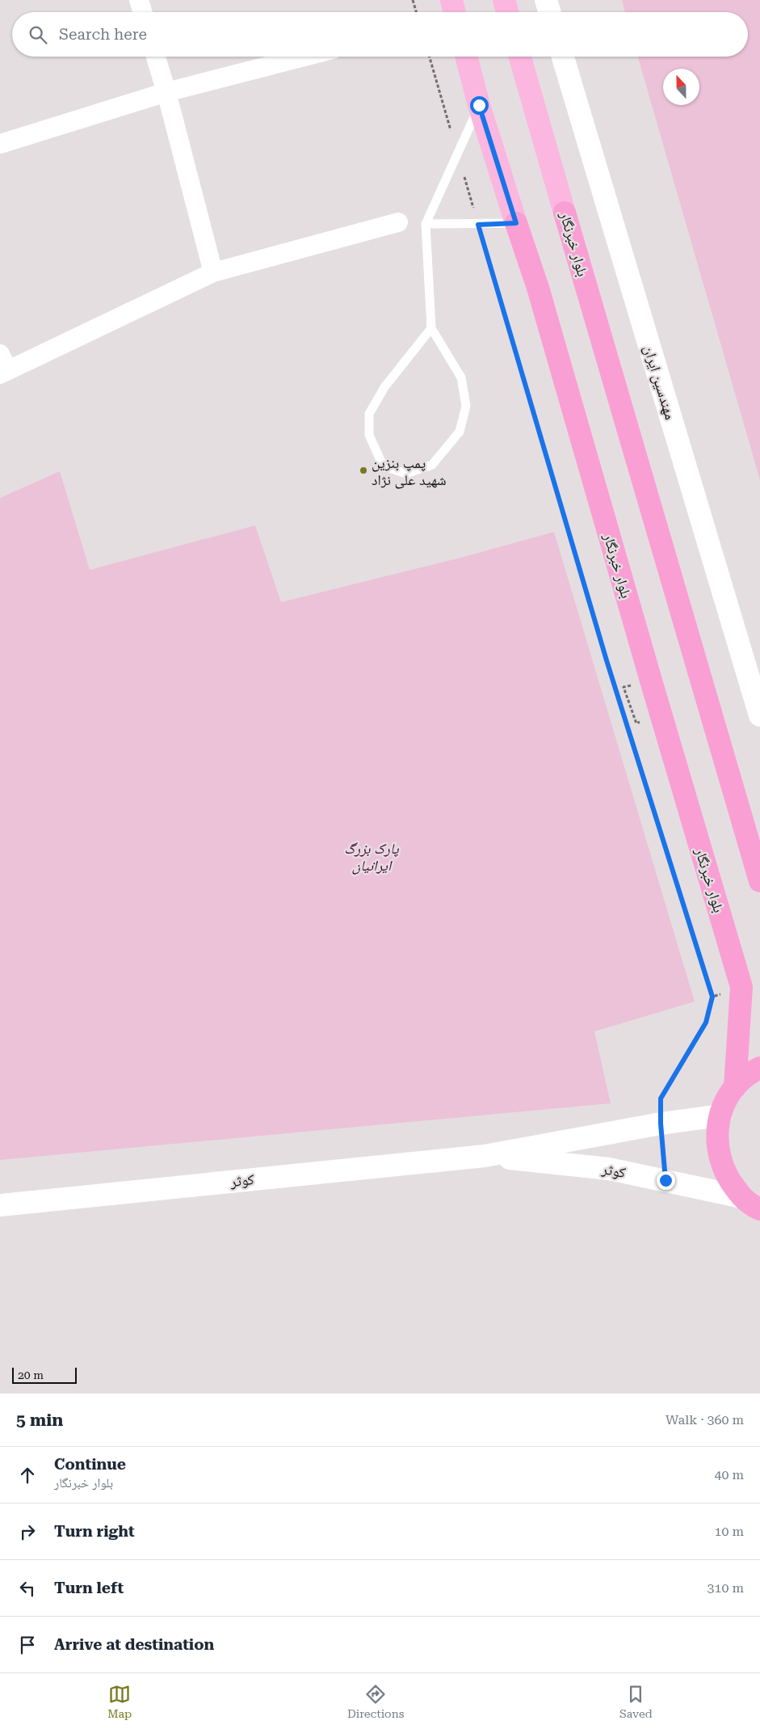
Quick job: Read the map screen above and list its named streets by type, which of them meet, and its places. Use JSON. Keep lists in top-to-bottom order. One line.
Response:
{"streets":{"highway":["بلوار خبرنگار"],"main road":["مهندسین ایران","کوثر"]},"parks":["پارک بزرگ ایرانیان"],"places":["پمپ بنزین شهید علی نژاد"],"scale_bar":"20 m","north":"top","page":{"search":"Search here","scale":"20 m","heading":["5 min","Walk · 360 m"],"list":[["Continue","بلوار خبرنگار","40 m"],["Turn right","10 m"],["Turn left","310 m"],"Arrive at destination"],"nav":["Map","Directions","Saved"]}}
